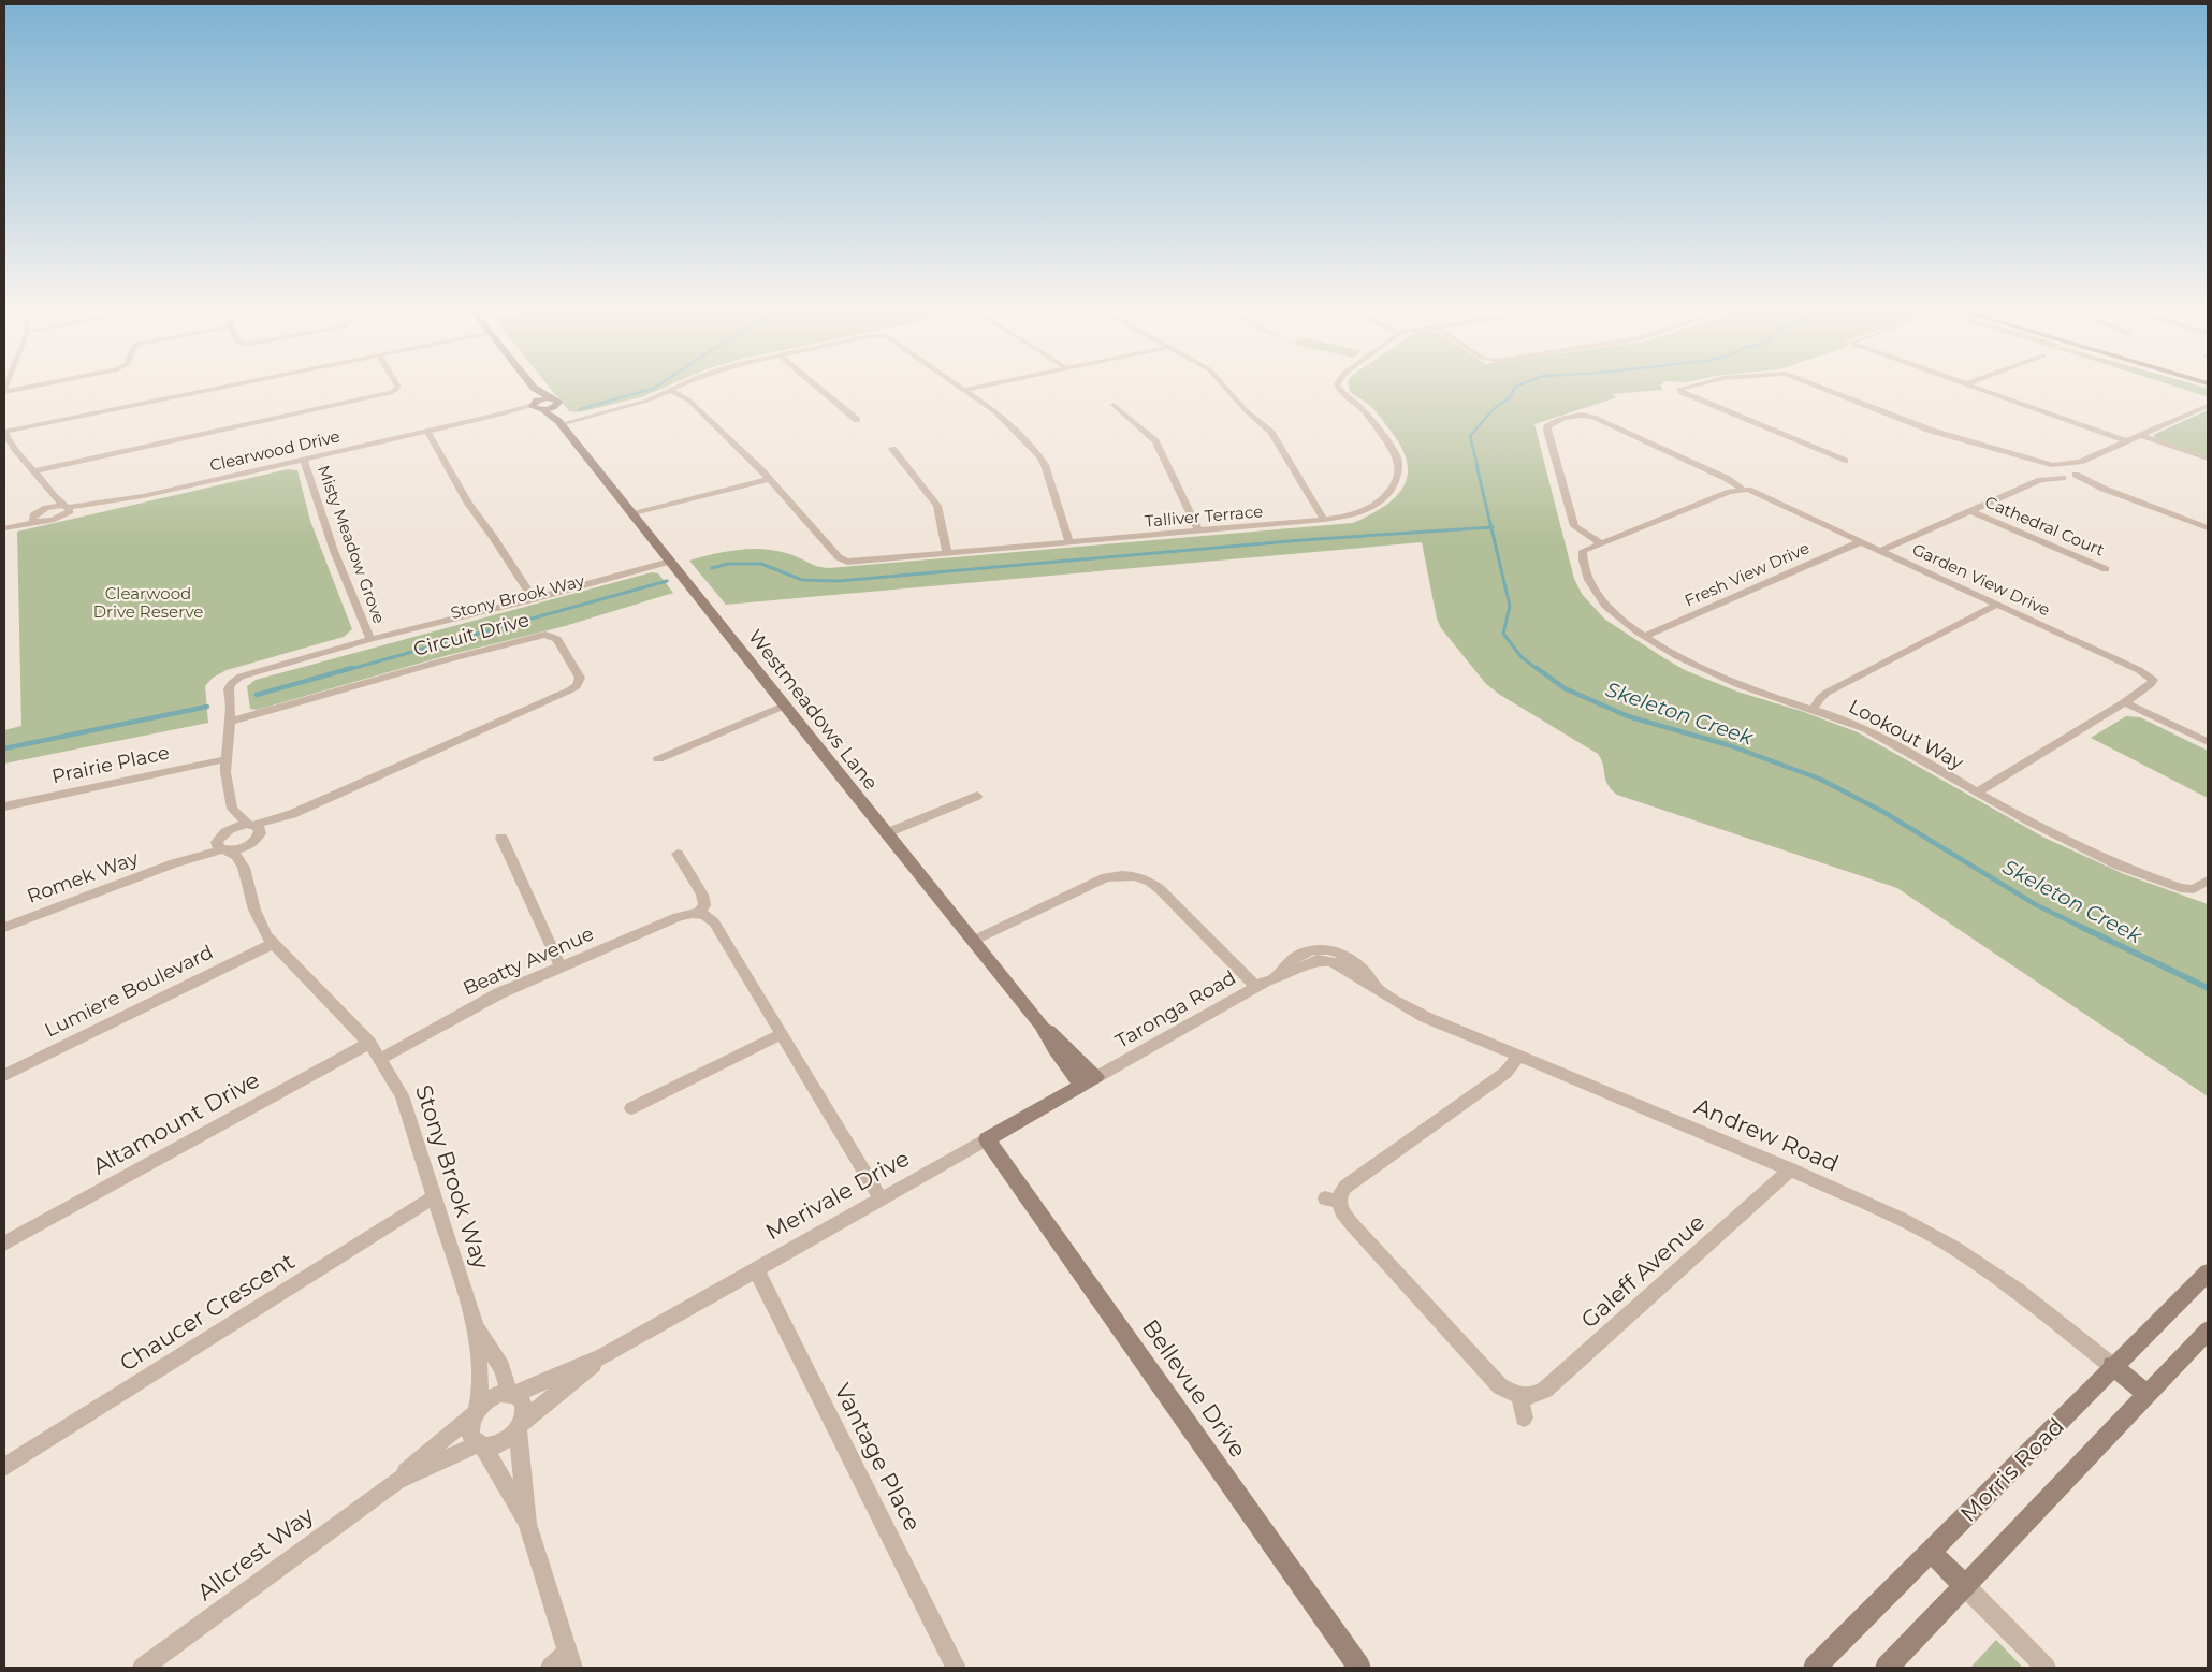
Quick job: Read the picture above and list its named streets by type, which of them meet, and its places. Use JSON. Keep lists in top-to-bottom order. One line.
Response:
{"streets":{"street":["Clearwood Drive","Talliver Terrace","Cathedral Court","Misty Meadow Grove","Fresh View Drive","Garden View Drive","Stony Brook Way","Circuit Drive","Westmeadows Lane","Lookout Way","Prairie Place","Romek Way","Beatty Avenue","Lumiere Boulevard","Taronga Road","Altamount Drive","Andrew Road","Merivale Drive","Galeff Avenue","Chaucer Crescent","Bellevue Drive","Vantage Place","Morris Road","Allcrest Way"]},"crossings":[["Clearwood Drive","Misty Meadow Grove"],["Clearwood Drive","Westmeadows Lane"],["Misty Meadow Grove","Stony Brook Way"],["Fresh View Drive","Garden View Drive"],["Fresh View Drive","Lookout Way"],["Garden View Drive","Lookout Way"],["Stony Brook Way","Circuit Drive"],["Stony Brook Way","Westmeadows Lane"],["Stony Brook Way","Prairie Place"],["Stony Brook Way","Beatty Avenue"],["Stony Brook Way","Lumiere Boulevard"],["Stony Brook Way","Altamount Drive"],["Stony Brook Way","Merivale Drive"],["Stony Brook Way","Chaucer Crescent"],["Stony Brook Way","Allcrest Way"],["Westmeadows Lane","Taronga Road"],["Westmeadows Lane","Merivale Drive"],["Taronga Road","Andrew Road"],["Taronga Road","Merivale Drive"],["Andrew Road","Galeff Avenue"],["Andrew Road","Morris Road"],["Merivale Drive","Bellevue Drive"],["Merivale Drive","Vantage Place"],["Merivale Drive","Allcrest Way"]],"water":["Skeleton Creek"],"parks":["Clearwood Drive Reserve"]}
